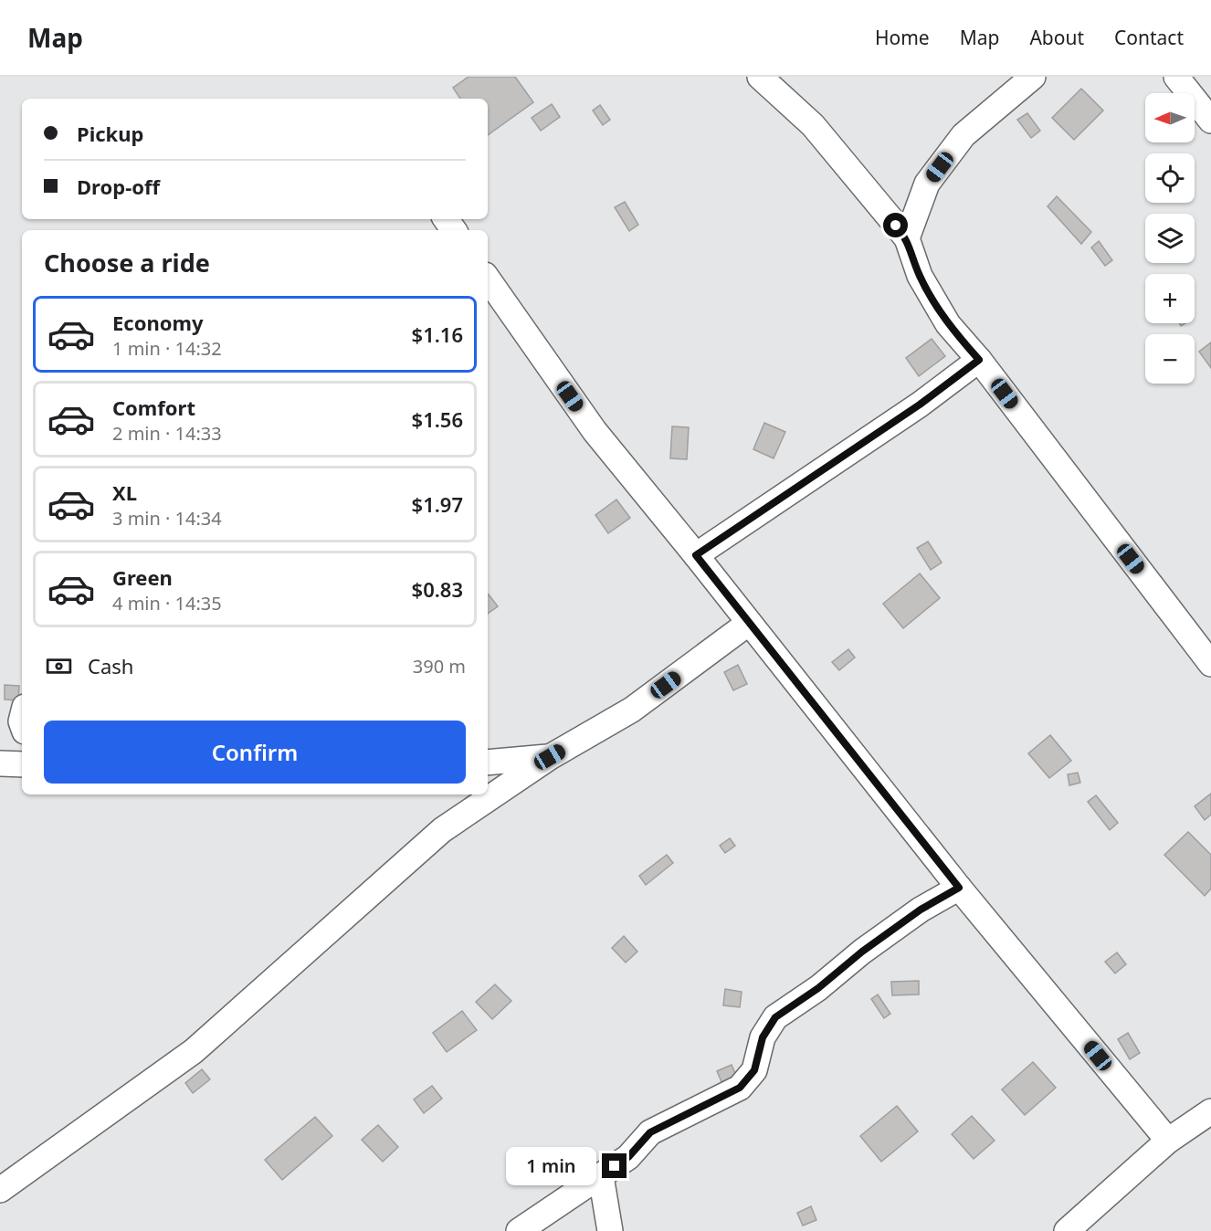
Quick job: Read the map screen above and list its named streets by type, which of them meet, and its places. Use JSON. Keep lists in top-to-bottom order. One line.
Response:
{"north":"left","page":{"header":"Map","nav":["Home","Map","About","Contact"],"map_buttons":["+","−"],"banner":["Pickup","Drop-off"],"heading":"Choose a ride","list":[{"name":"Economy","note":"1 min · 14:32","value":"$1.16"},{"name":"Comfort","note":"2 min · 14:33","value":"$1.56"},{"name":"XL","note":"3 min · 14:34","value":"$1.97"},{"name":"Green","note":"4 min · 14:35","value":"$0.83"}],"pay":["Cash","390 m"],"buttons":"Confirm","bubble":"1 min"}}
